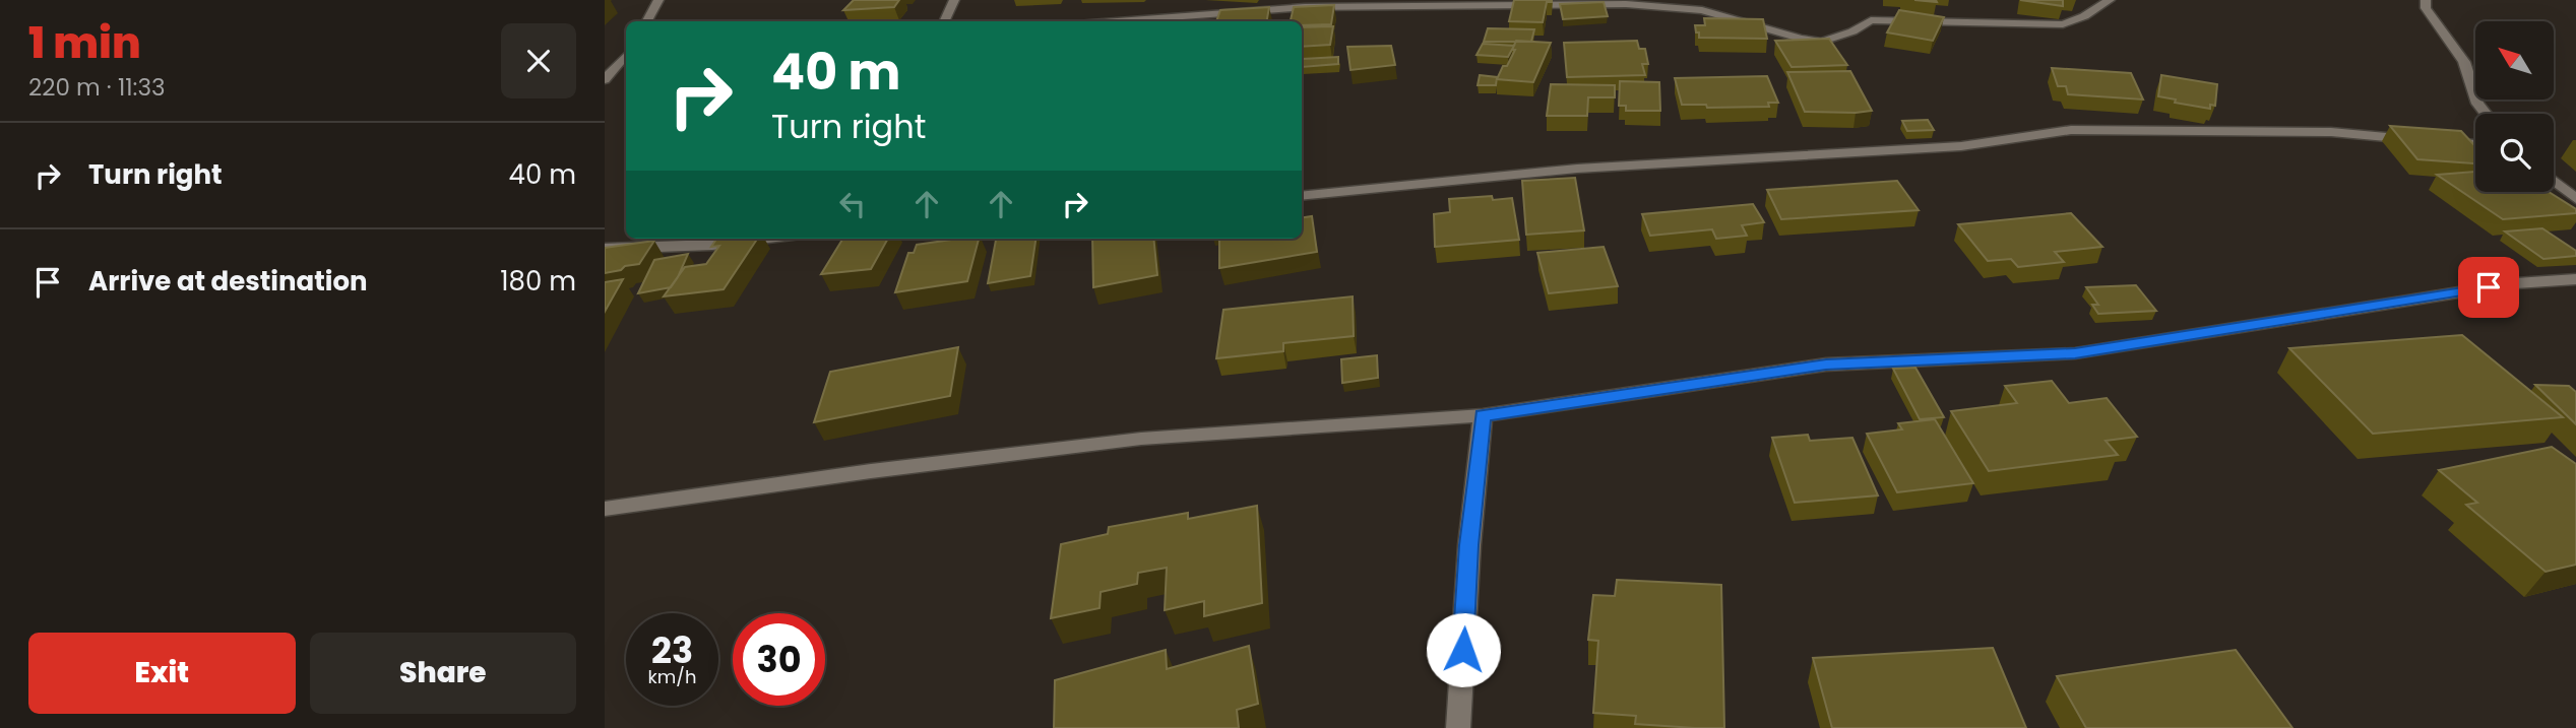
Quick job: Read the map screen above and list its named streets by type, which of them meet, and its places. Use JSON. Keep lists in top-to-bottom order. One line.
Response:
{"north":"top left","page":{"heading":["1 min","220 m · 11:33"],"turn":["40 m","Turn right"],"list":[{"name":"Turn right","value":"40 m"},{"name":"Arrive at destination","value":"180 m"}],"speed":"23 km/h","limit":"30","buttons":["Exit","Share"]}}
